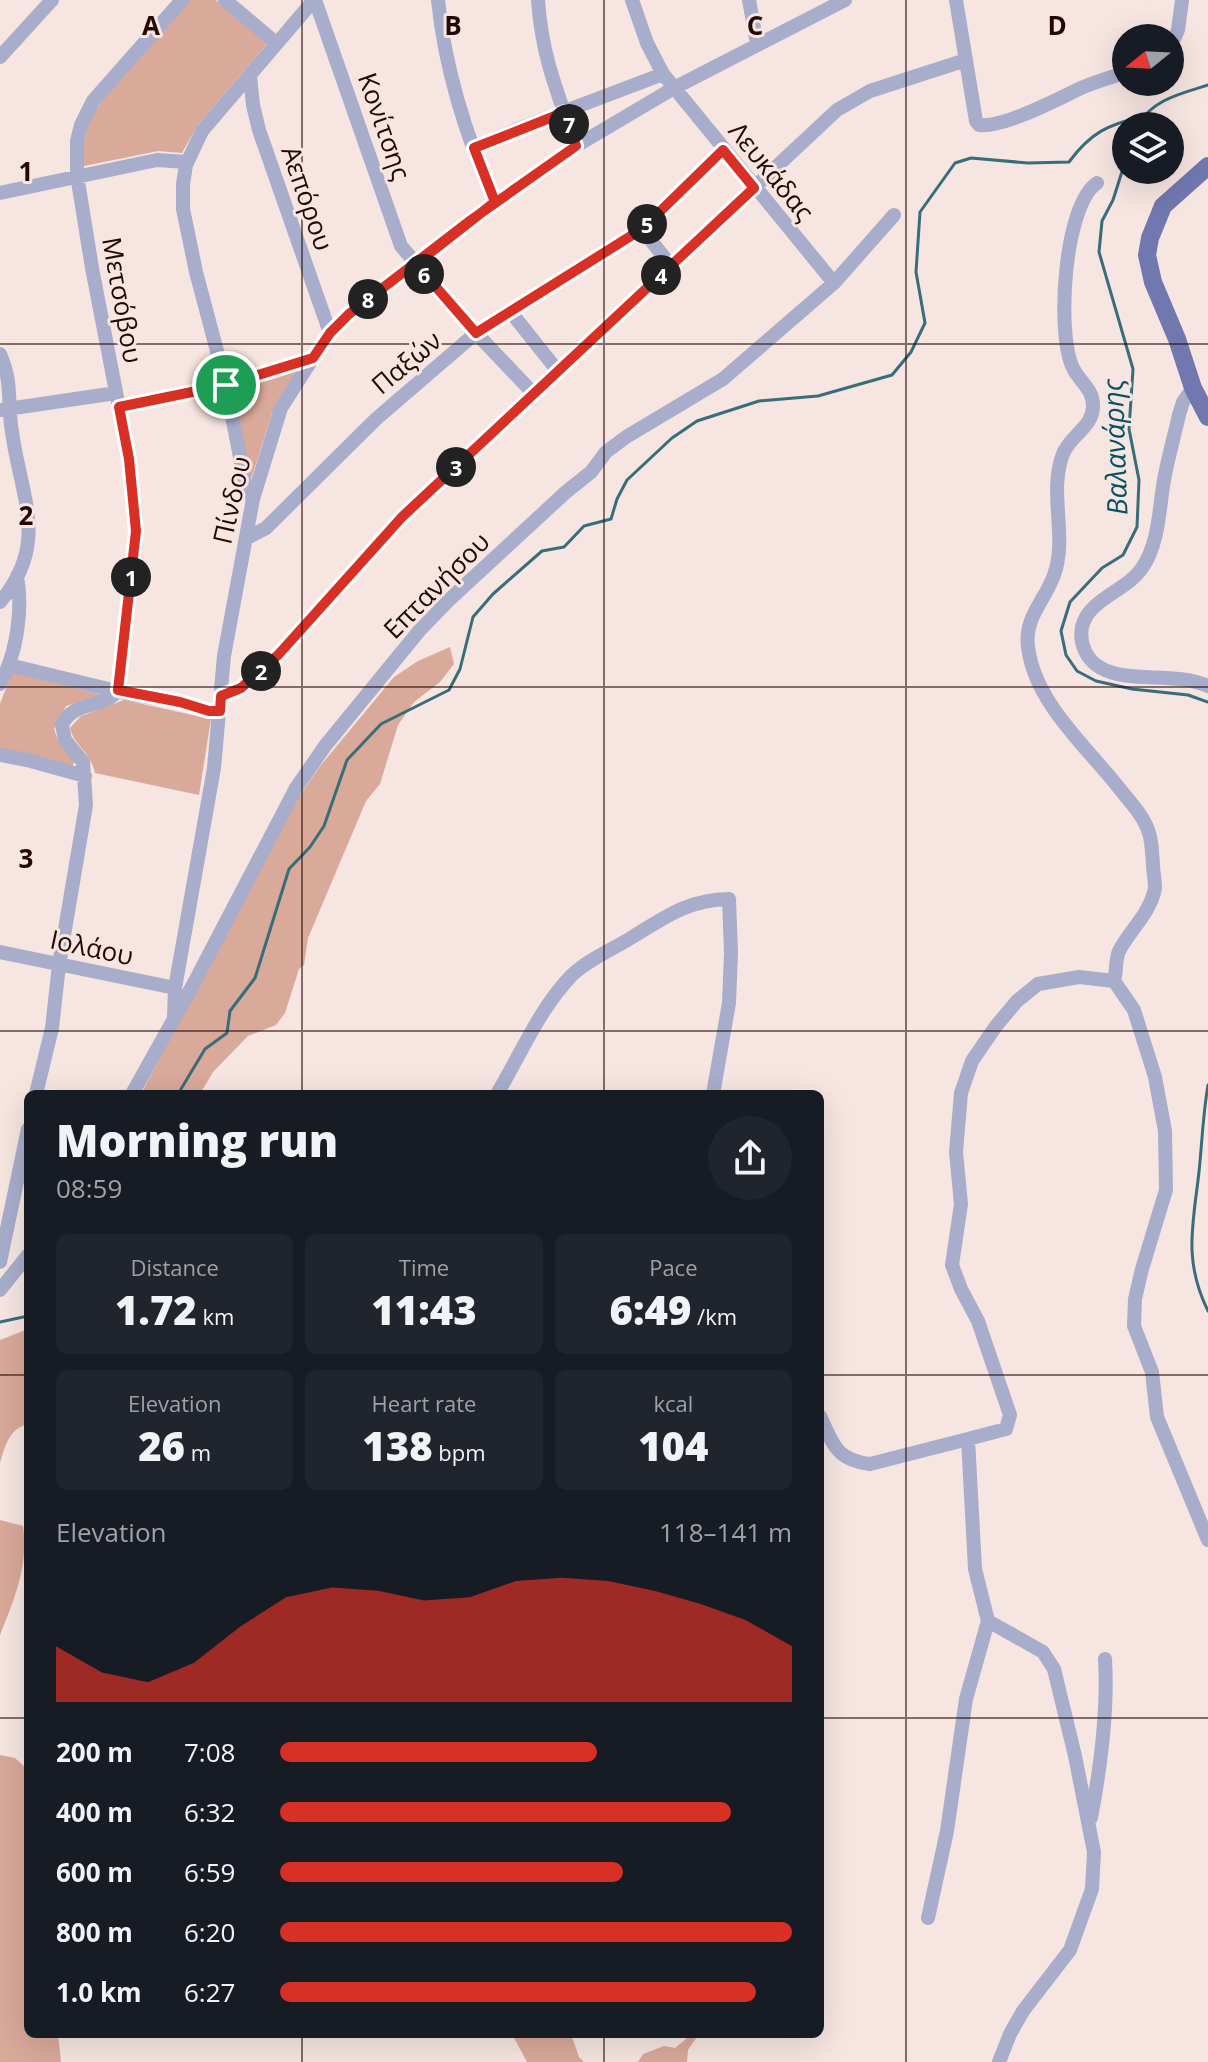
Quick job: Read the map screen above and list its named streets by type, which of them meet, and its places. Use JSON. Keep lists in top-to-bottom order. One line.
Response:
{"streets":{"street":["Κονίτσης","Λευκάδας","Αεπόρου","Μετσόβου","Παξών","Πίνδου","Επτανήσου","Ιολάου"]},"crossings":[["Κονίτσης","Παξών"],["Κονίτσης","Πίνδου"],["Λευκάδας","Παξών"],["Λευκάδας","Πίνδου"],["Λευκάδας","Επτανήσου"],["Αεπόρου","Πίνδου"],["Παξών","Πίνδου"],["Πίνδου","Επτανήσου"],["Πίνδου","Ιολάου"]],"water":["Βαλανάρης"],"north":"left","page":{"pins":["7","5","6","4","8","3","1","2"],"heading":["Morning run","08:59"],"stats":[["Distance","1.72 km"],["Time","11:43"],["Pace","6:49 /km"],["Elevation","26 m"],["Heart rate","138 bpm"],["kcal","104"]],"chart":["Elevation","118–141 m"],"list":[{"name":"200 m","note":"7:08"},{"name":"400 m","note":"6:32"},{"name":"600 m","note":"6:59"},{"name":"800 m","note":"6:20"},{"name":"1.0 km","note":"6:27"}]},"grid":{"columns":["A","B","C","D"],"rows":["1","2","3"]}}
